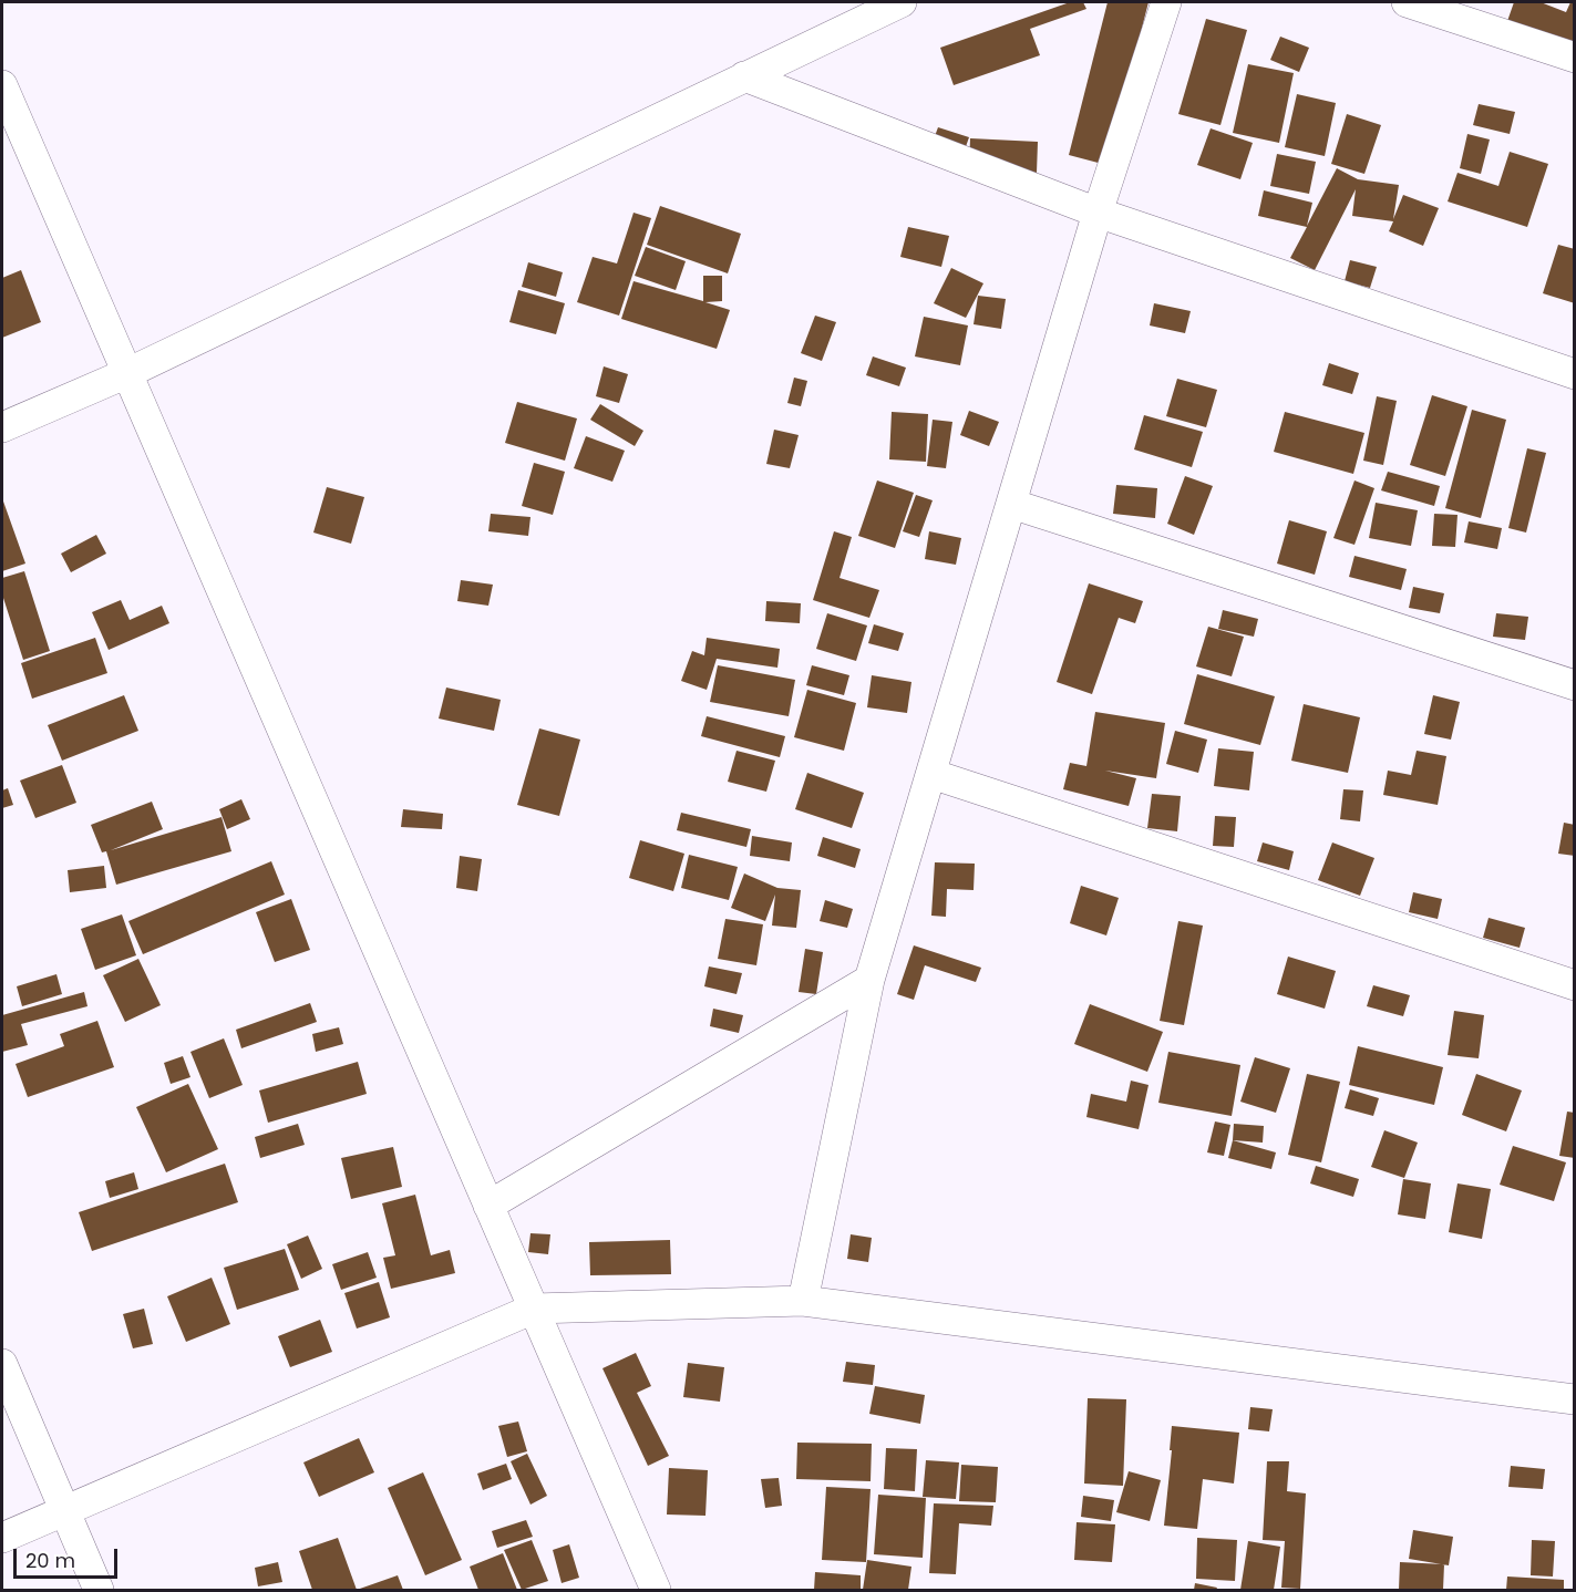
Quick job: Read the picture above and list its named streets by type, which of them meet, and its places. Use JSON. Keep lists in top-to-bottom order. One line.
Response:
{"scale_bar":"20 m"}
